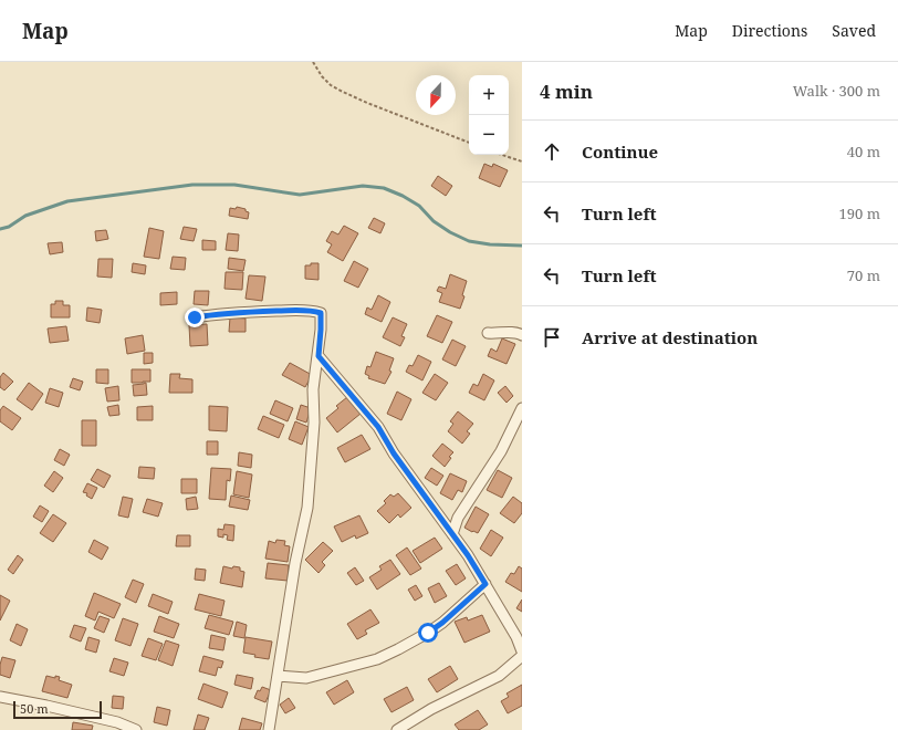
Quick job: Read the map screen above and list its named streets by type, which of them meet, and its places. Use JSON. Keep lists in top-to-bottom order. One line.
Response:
{"scale_bar":"50 m","north":"bottom","page":{"header":"Map","nav":["Map","Directions","Saved"],"heading":["4 min","Walk · 300 m"],"map_buttons":["+","−"],"list":[["Continue","40 m"],["Turn left","190 m"],["Turn left","70 m"],"Arrive at destination"],"scale":"50 m"}}
